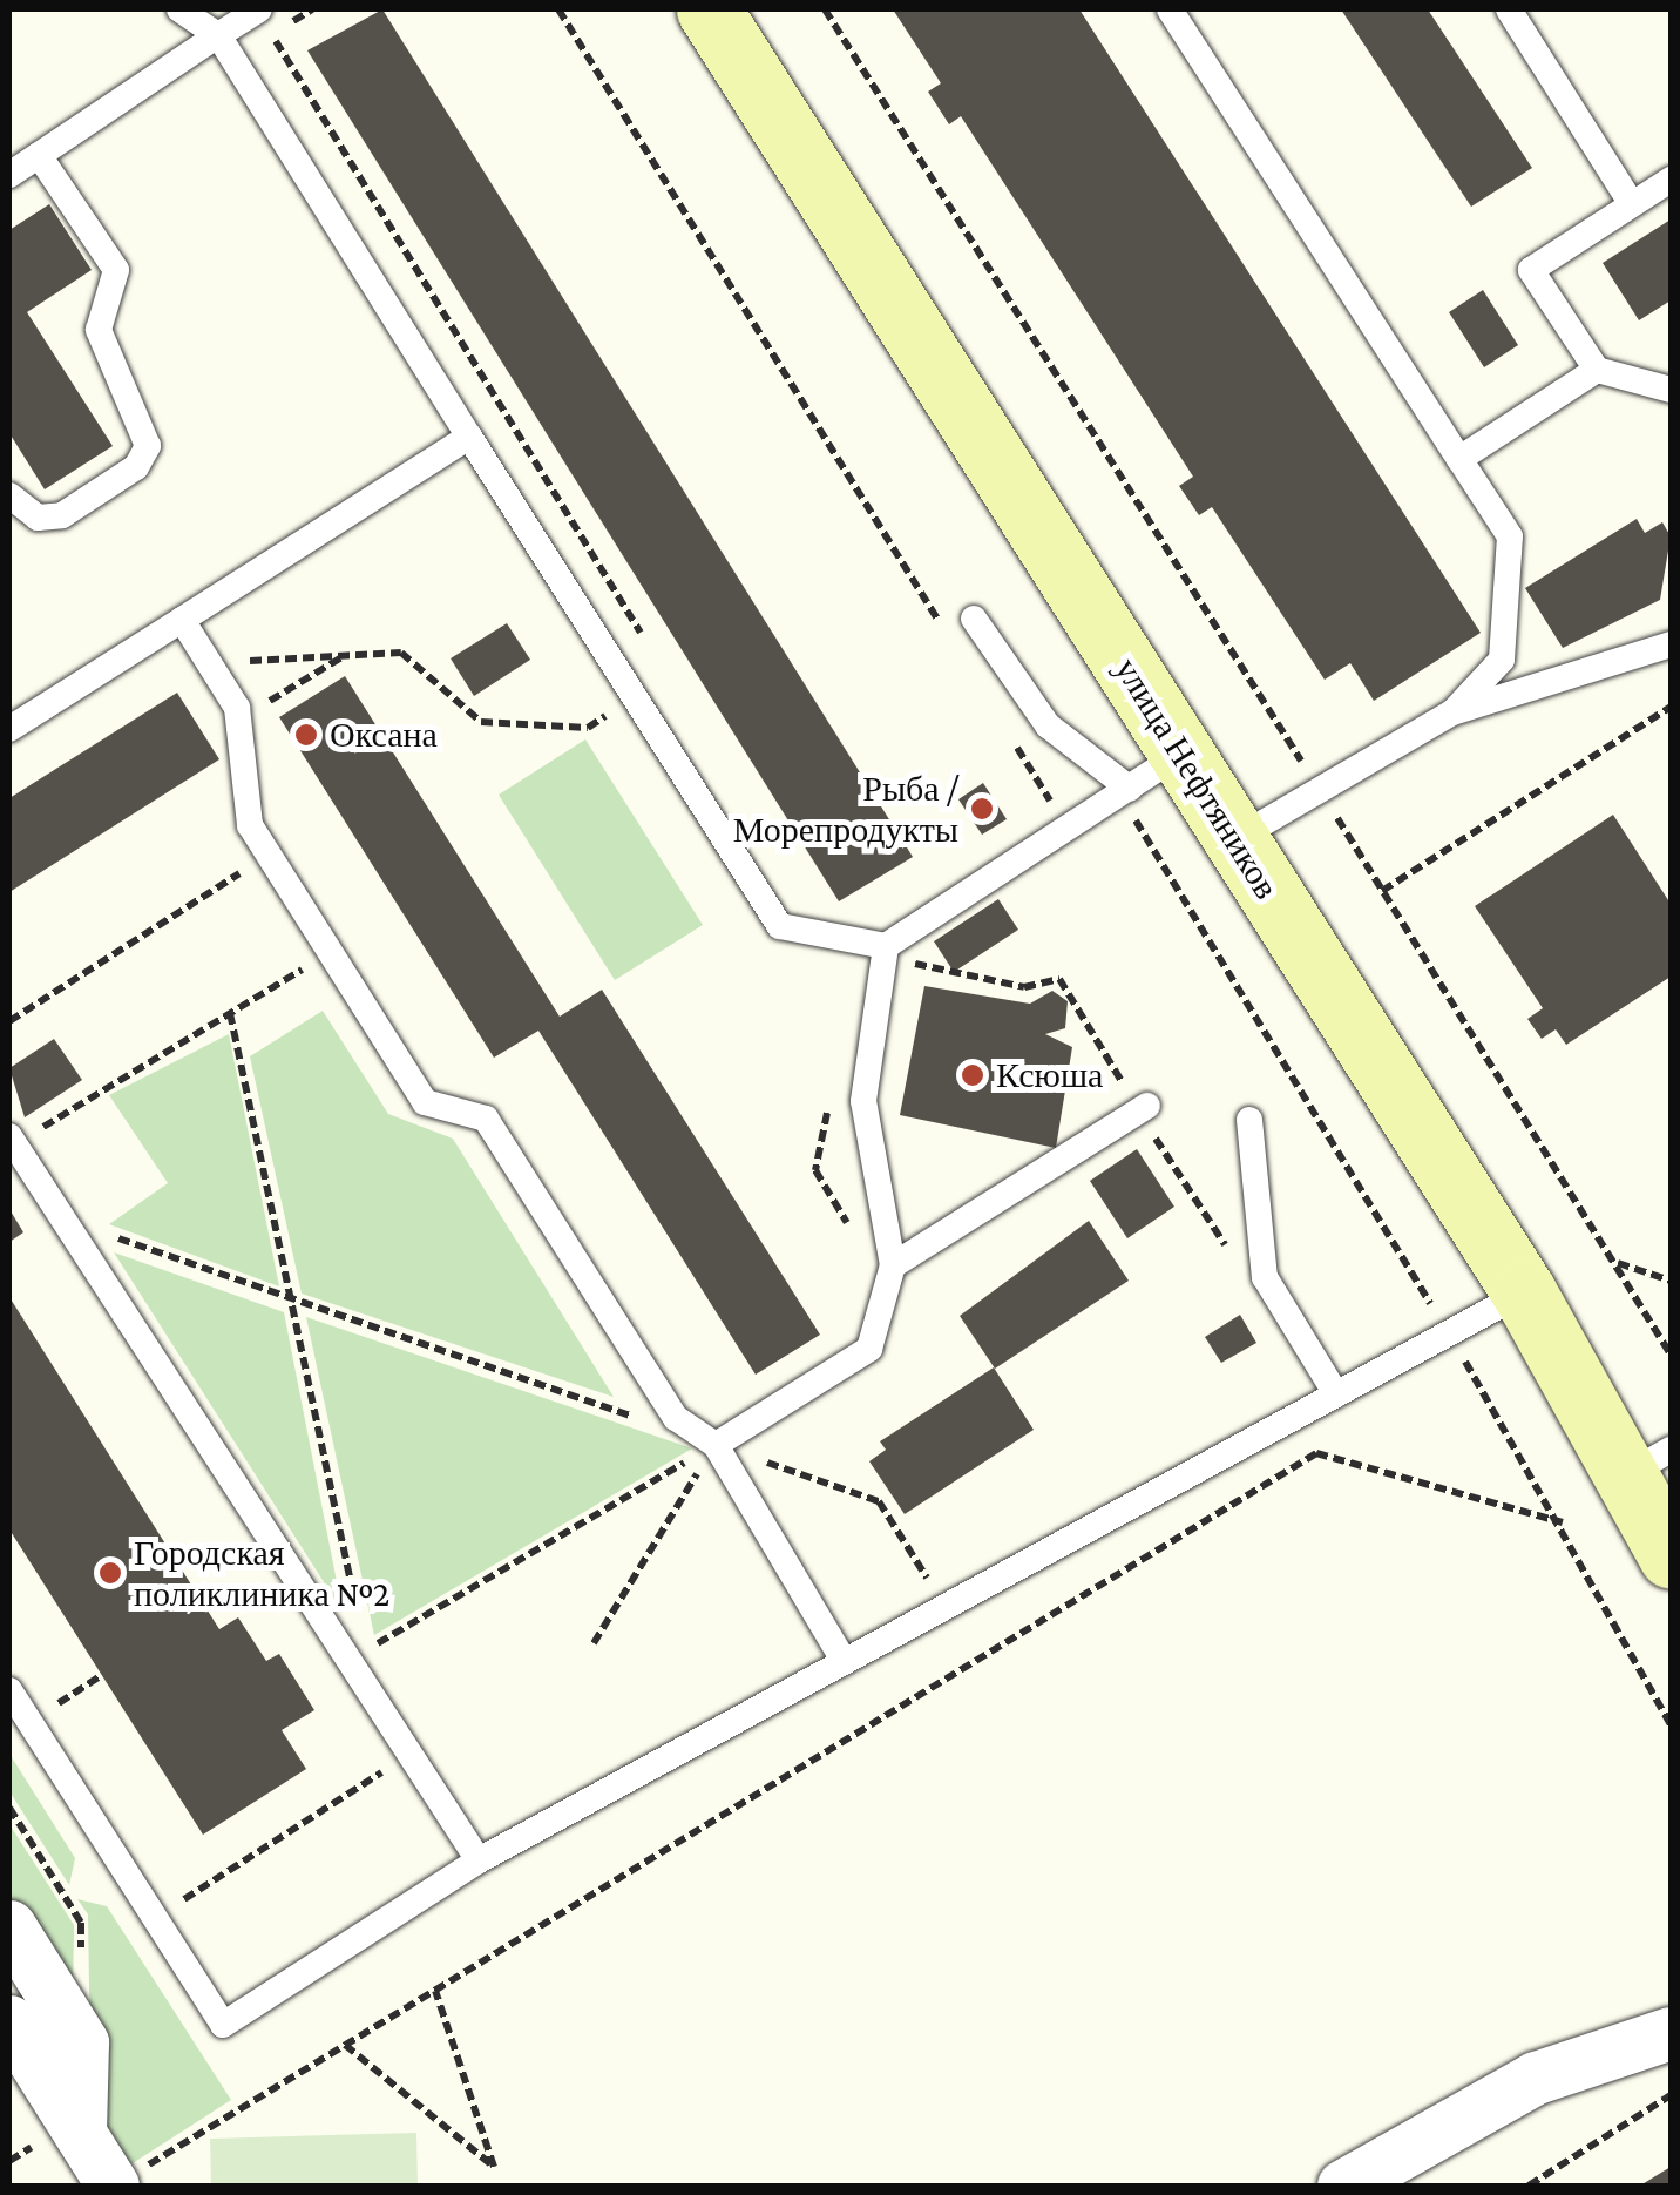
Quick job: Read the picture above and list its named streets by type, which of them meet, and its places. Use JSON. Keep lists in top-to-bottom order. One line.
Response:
{"streets":{"main road":["улица Нефтяников"]},"places":["Оксана","Рыба / Морепродукты","Ксюша","Городская поликлиника №2"]}
